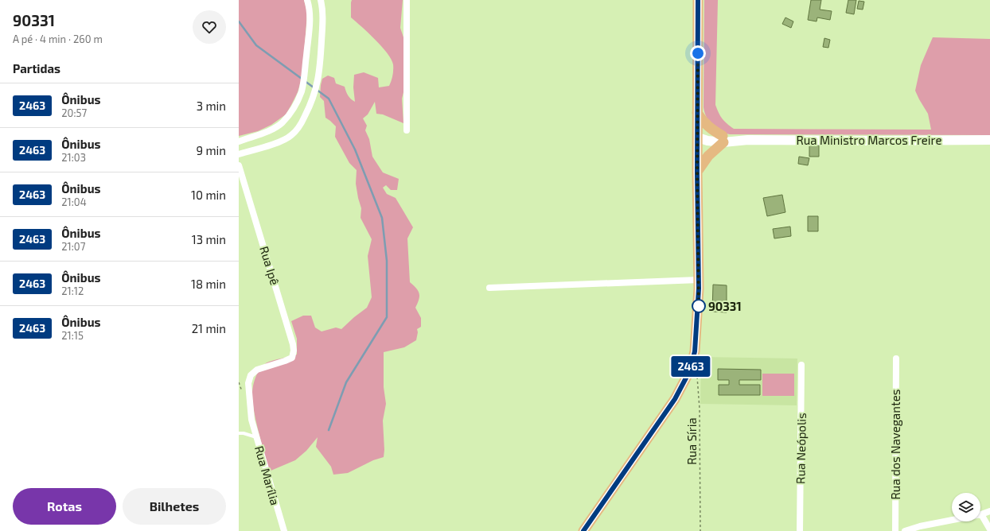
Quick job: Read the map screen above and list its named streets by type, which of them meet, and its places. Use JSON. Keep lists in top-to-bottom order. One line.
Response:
{"streets":{"main road":["Rua Ministro Marcos Freire"],"street":["Rua Ipê","Rua dos Navegantes","Rua Neópolis","Rua Marília"],"path":["Rua Síria"]},"crossings":[["Rua Ipê","Rua Marília"]],"places":["90331"],"lines":["bus line 2463"],"page":{"heading":[["90331","A pé · 4 min · 260 m"],"Partidas"],"on_map":"2463","list":[{"mark":"2463","name":"Ônibus","note":"20:57","value":"3 min"},{"mark":"2463","name":"Ônibus","note":"21:03","value":"9 min"},{"mark":"2463","name":"Ônibus","note":"21:04","value":"10 min"},{"mark":"2463","name":"Ônibus","note":"21:07","value":"13 min"},{"mark":"2463","name":"Ônibus","note":"21:12","value":"18 min"},{"mark":"2463","name":"Ônibus","note":"21:15","value":"21 min"}],"buttons":["Rotas","Bilhetes"]}}
